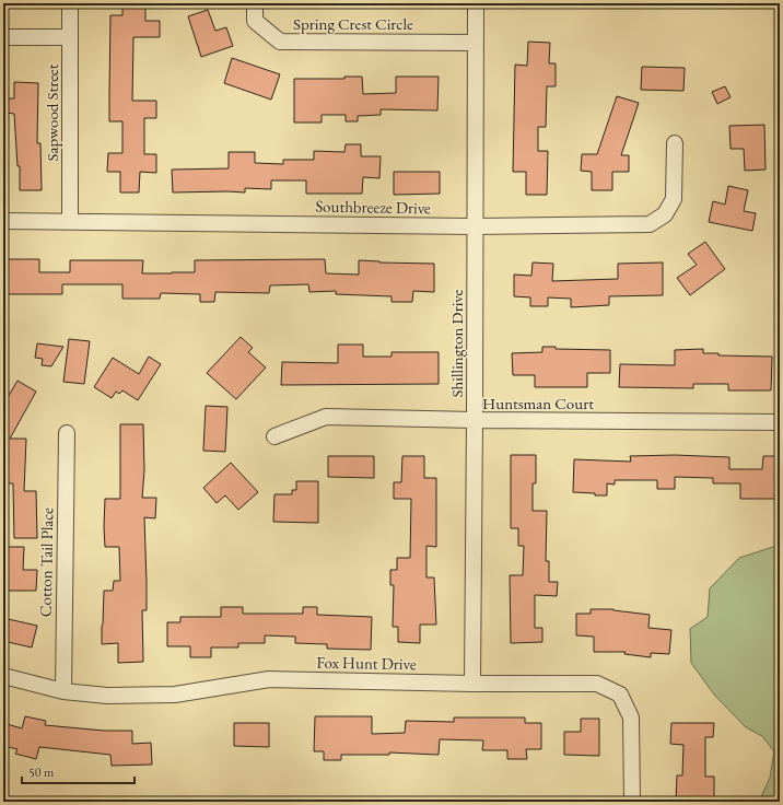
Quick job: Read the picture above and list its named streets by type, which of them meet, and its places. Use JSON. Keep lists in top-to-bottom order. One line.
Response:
{"streets":{"street":["Spring Crest Circle","Sapwood Street","Southbreeze Drive","Shillington Drive","Huntsman Court","Cotton Tail Place","Fox Hunt Drive"]},"crossings":[["Spring Crest Circle","Shillington Drive"],["Sapwood Street","Southbreeze Drive"],["Southbreeze Drive","Shillington Drive"],["Shillington Drive","Huntsman Court"],["Shillington Drive","Fox Hunt Drive"],["Cotton Tail Place","Fox Hunt Drive"]],"scale_bar":"50 m"}
